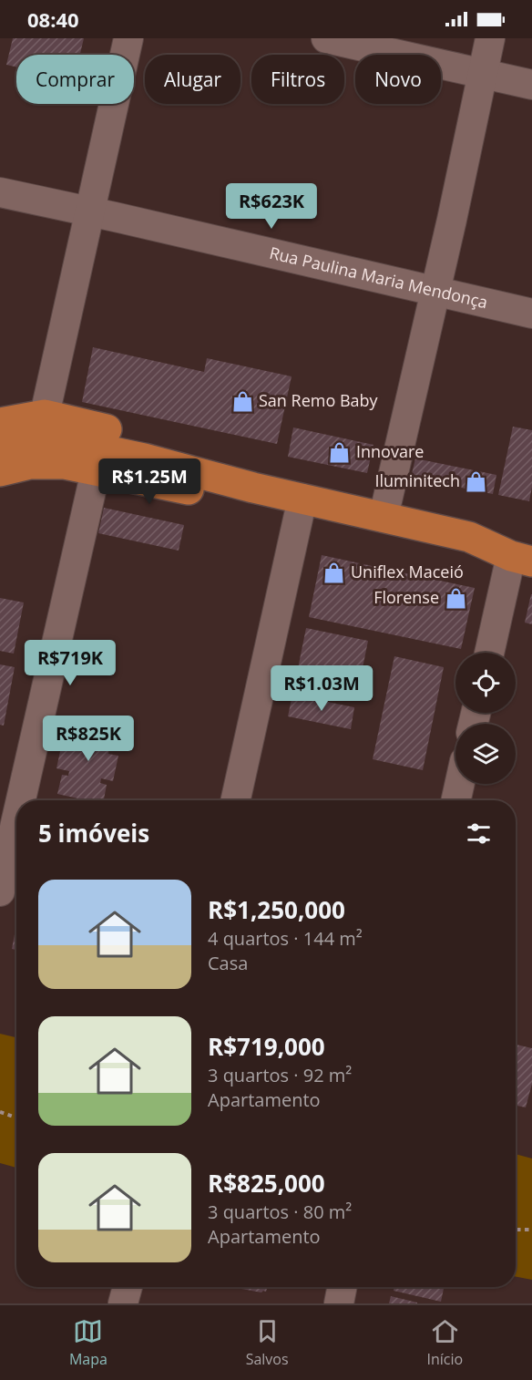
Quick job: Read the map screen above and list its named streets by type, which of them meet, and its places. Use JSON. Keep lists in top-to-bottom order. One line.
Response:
{"streets":{"street":["Rua Paulina Maria Mendonça"]},"places":{"shop":["San Remo Baby","Innovare","Iluminitech","Uniflex Maceió","Florense"]},"page":{"status":"08:40","chip":["Comprar","Alugar","Filtros","Novo"],"price":["R$623K","R$1.25M","R$719K","R$1.03M","R$825K"],"heading":"5 imóveis","list":[{"name":"R$1,250,000","note":"4 quartos · 144 m² · Casa"},{"name":"R$719,000","note":"3 quartos · 92 m² · Apartamento"},{"name":"R$825,000","note":"3 quartos · 80 m² · Apartamento"}],"tabs":["Mapa","Salvos","Início"]}}
